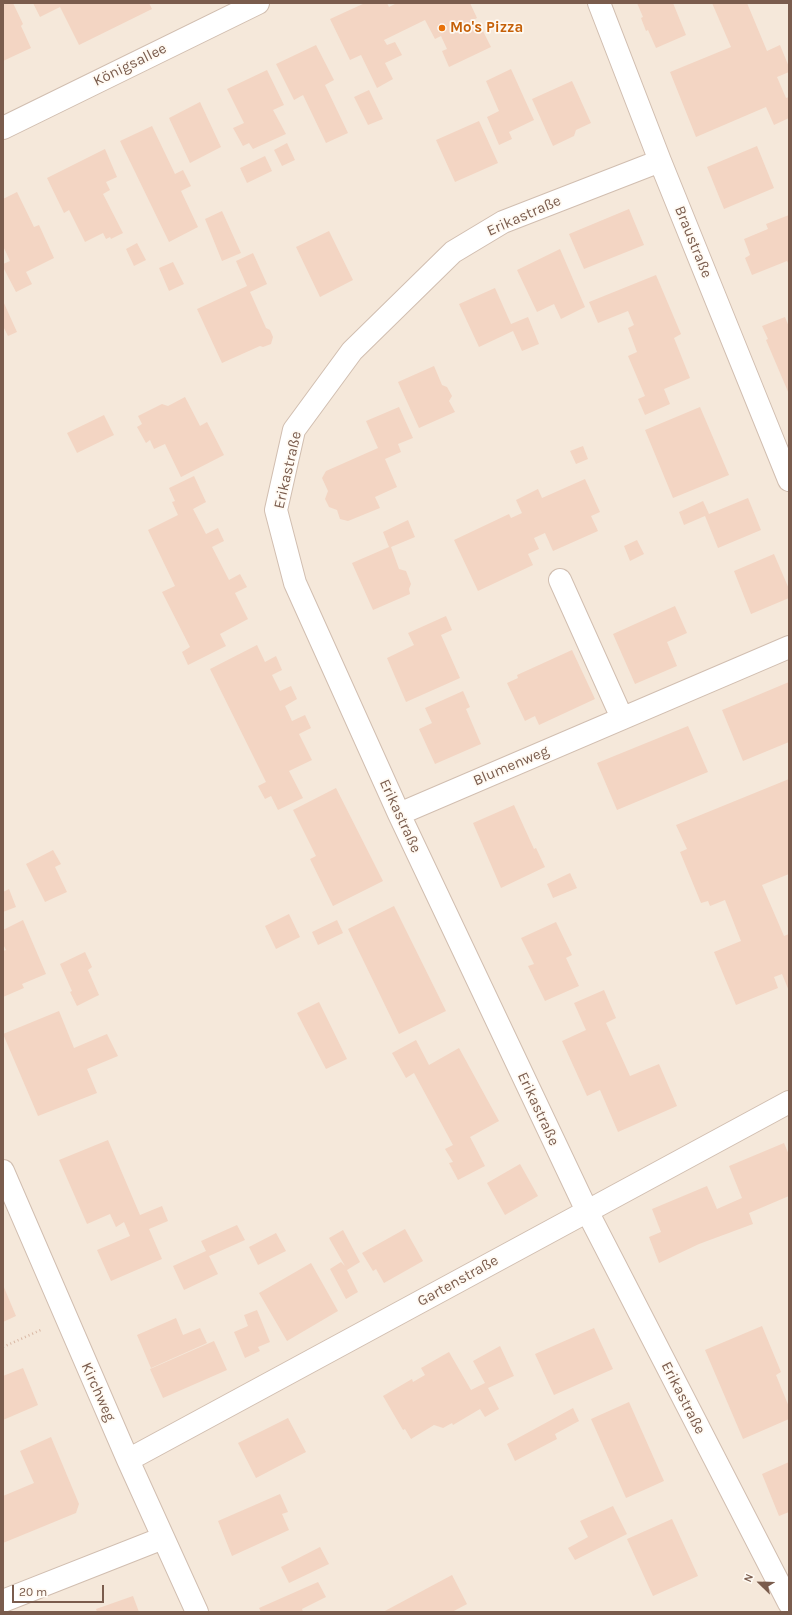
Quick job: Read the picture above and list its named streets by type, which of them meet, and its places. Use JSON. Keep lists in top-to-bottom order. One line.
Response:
{"streets":{"street":["Königsallee","Erikastraße","Braustraße","Blumenweg","Gartenstraße","Kirchweg"]},"crossings":[["Erikastraße","Braustraße"],["Erikastraße","Blumenweg"],["Erikastraße","Gartenstraße"],["Gartenstraße","Kirchweg"]],"places":["Mo's Pizza"],"scale_bar":"20 m","north":"top left"}
